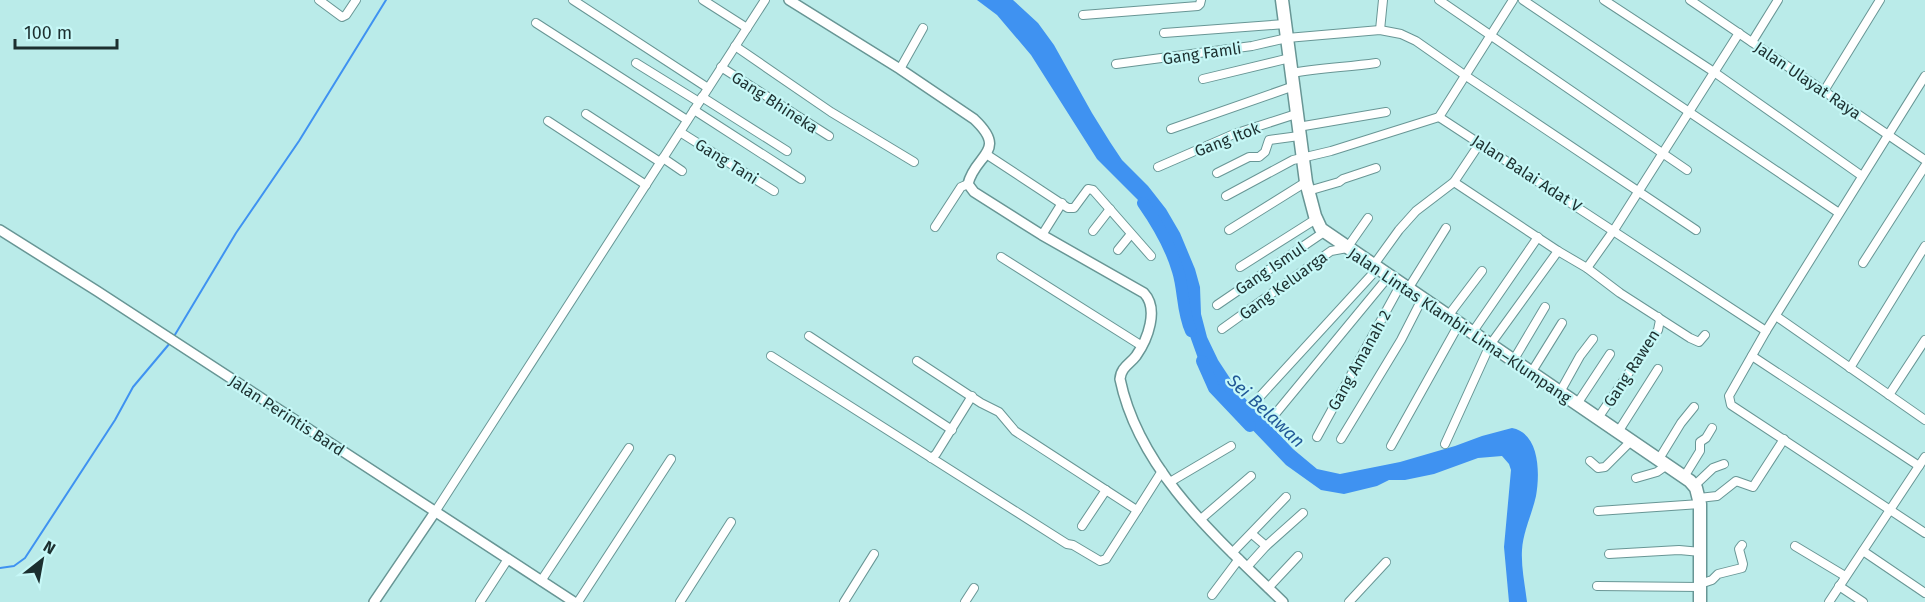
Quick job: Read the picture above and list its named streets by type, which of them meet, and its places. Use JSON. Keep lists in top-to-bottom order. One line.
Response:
{"streets":{"main road":["Jalan Lintas Klambir Lima–Klumpang"],"street":["Gang Famli","Jalan Ulayat Raya","Gang Bhineka","Gang Itok","Gang Tani","Jalan Balai Adat V","Gang Ismul","Gang Keluarga","Gang Amanah 2","Gang Rawen","Jalan Perintis Bard"]},"crossings":[["Gang Famli","Jalan Lintas Klambir Lima–Klumpang"],["Gang Itok","Jalan Lintas Klambir Lima–Klumpang"],["Gang Ismul","Jalan Lintas Klambir Lima–Klumpang"],["Gang Keluarga","Jalan Lintas Klambir Lima–Klumpang"],["Jalan Lintas Klambir Lima–Klumpang","Gang Amanah 2"],["Jalan Lintas Klambir Lima–Klumpang","Gang Rawen"]],"water":["Sei Belawan"],"scale_bar":"100 m","north":"top right"}
